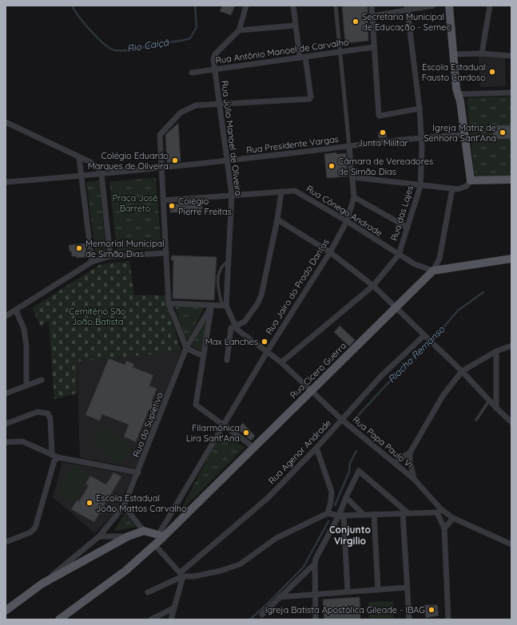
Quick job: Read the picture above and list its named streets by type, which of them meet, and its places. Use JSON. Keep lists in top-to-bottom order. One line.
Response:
{"streets":{"main road":["Rua Cícero Guerra"],"street":["Rua Antônio Manoel de Carvalho","Rua Júlio Manoel de Oliveira","Rua Presidente Vargas","Rua Cônego Andrade","Rua das Lajes","Rua Jairo do Prado Dantas","Rua do Supletivo","Rua Papa Paulo VI","Rua Agenor Andrade"]},"crossings":[["Rua Antônio Manoel de Carvalho","Rua Júlio Manoel de Oliveira"],["Rua Júlio Manoel de Oliveira","Rua Presidente Vargas"],["Rua Júlio Manoel de Oliveira","Rua Cônego Andrade"],["Rua Júlio Manoel de Oliveira","Rua Papa Paulo VI"],["Rua Presidente Vargas","Rua das Lajes"],["Rua Presidente Vargas","Rua Jairo do Prado Dantas"],["Rua Cônego Andrade","Rua das Lajes"],["Rua Cônego Andrade","Rua Jairo do Prado Dantas"],["Rua Cônego Andrade","Rua Cícero Guerra"],["Rua das Lajes","Rua Papa Paulo VI"],["Rua Jairo do Prado Dantas","Rua Cícero Guerra"],["Rua Jairo do Prado Dantas","Rua Papa Paulo VI"],["Rua Cícero Guerra","Rua Papa Paulo VI"],["Rua Papa Paulo VI","Rua Agenor Andrade"]],"districts":["Conjunto Virgilio"],"water":["Rio Caiçá","Riacho Remanso"],"parks":["Praça José Barreto","Cemitério São João Batista"],"places":["Secretaria Municipal de Educação - Semec","Escola Estadual Fausto Cardoso","Junta Militar","Igreja Matriz de Senhora Sant'Ana","Colégio Eduardo Marques de Oliveira","Câmara de Vereadores de Simão Dias","Colégio Pierre Freitas","Memorial Municipal de Simão Dias","Max Lanches","Filarmônica Lira Sant'Ana","Escola Estadual João Mattos Carvalho","Igreja Batista Apostólica Gileade - IBAG"]}
